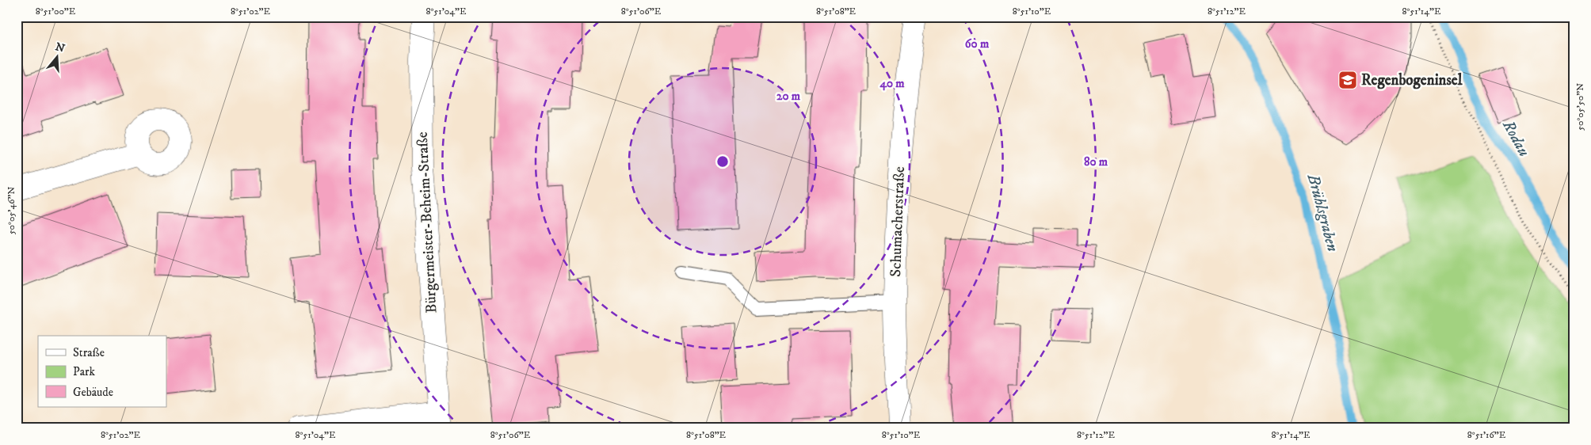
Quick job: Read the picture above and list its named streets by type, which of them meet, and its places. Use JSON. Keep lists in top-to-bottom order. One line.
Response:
{"streets":{"street":["Schumacherstraße","Bürgermeister-Beheim-Straße"]},"water":["Rodau","Brühlsgraben"],"places":{"school or university":["Regenbogeninsel"]},"legend":["Straße","Park","Gebäude"],"north":"top","coordinates":["8°51'00\"E","8°51'02\"E","8°51'04\"E","8°51'06\"E","8°51'08\"E","8°51'10\"E","8°51'12\"E","8°51'14\"E","50°05'50\"N","50°05'46\"N","8°51'16\"E"],"rings":["60 m","40 m","20 m","80 m"]}
